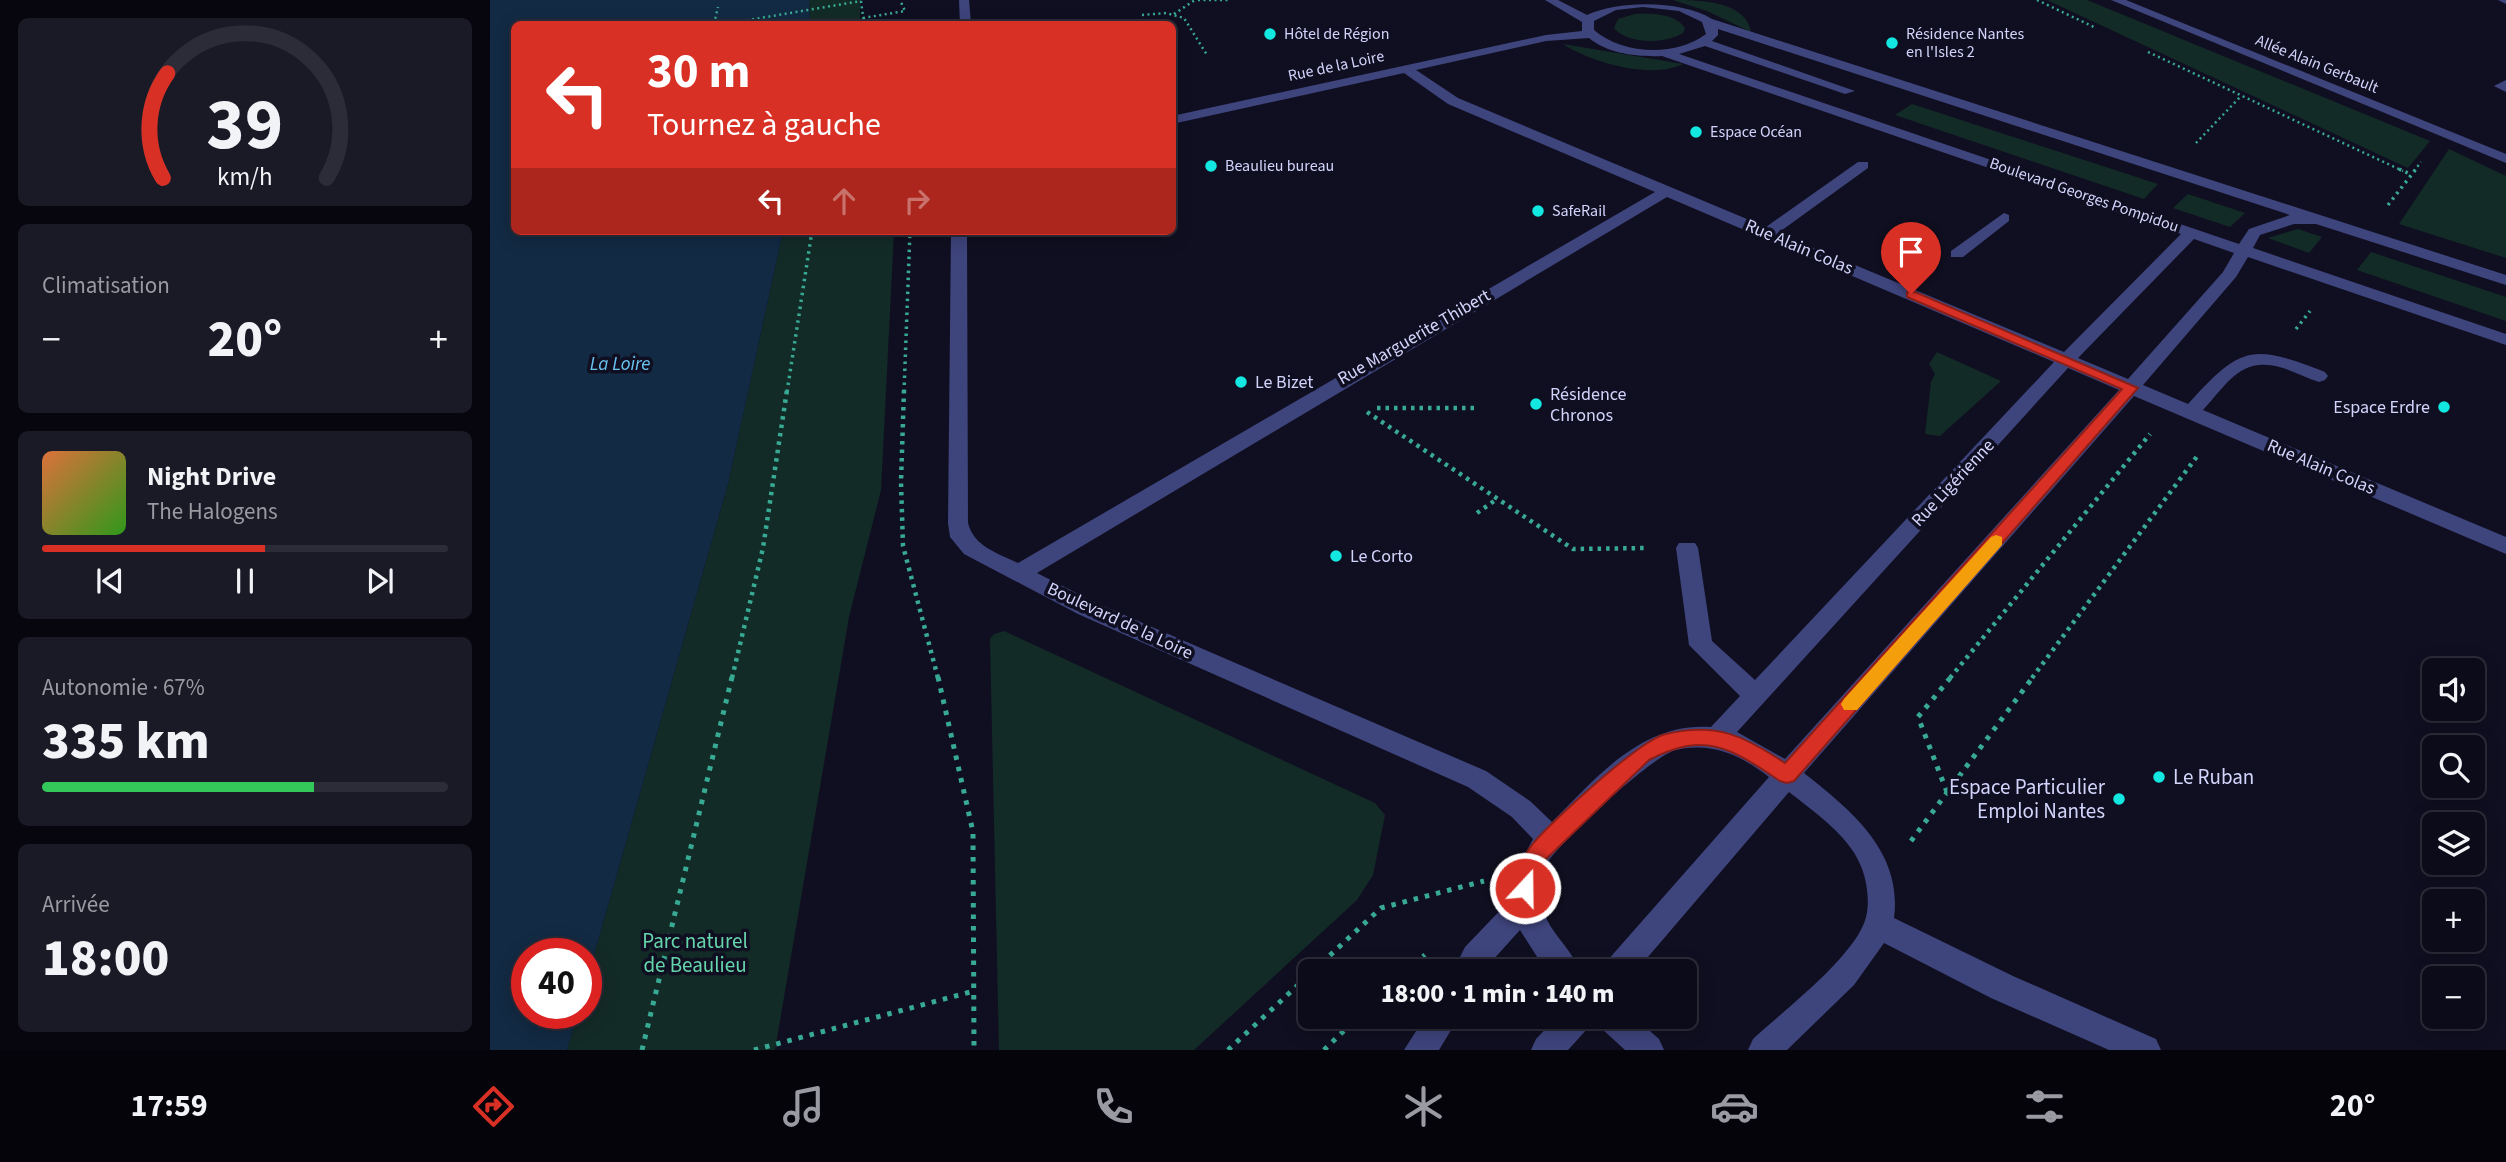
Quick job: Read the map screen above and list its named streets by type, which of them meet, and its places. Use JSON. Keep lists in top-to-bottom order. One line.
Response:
{"streets":{"street":["Allée Alain Gerbault","Rue de la Loire","Boulevard Georges Pompidou","Rue Alain Colas","Rue Marguerite Thibert","Rue Ligérienne","Boulevard de la Loire"]},"crossings":[["Rue de la Loire","Rue Alain Colas"],["Boulevard Georges Pompidou","Rue Ligérienne"],["Rue Alain Colas","Rue Marguerite Thibert"],["Rue Alain Colas","Rue Ligérienne"],["Rue Marguerite Thibert","Boulevard de la Loire"]],"water":["La Loire"],"parks":["Parc naturel de Beaulieu"],"places":["Hôtel de Région","Résidence Nantes en l'Isles 2","Espace Océan","Beaulieu bureau","SafeRail","Le Bizet","Résidence Chronos","Espace Erdre","Le Corto","Le Ruban","Espace Particulier Emploi Nantes"],"page":{"turn":["30 m","Tournez à gauche"],"tile":["Climatisation",["Autonomie · 67%","335 km"],["Arrivée","18:00"]],"heat":["−","20°","+"],"song":["Night Drive","The Halogens"],"map_buttons":["+","−"],"limit":"40","trip":"18:00 · 1 min · 140 m","tabs":["17:59","20°"],"gauge":["39","km/h"]}}
